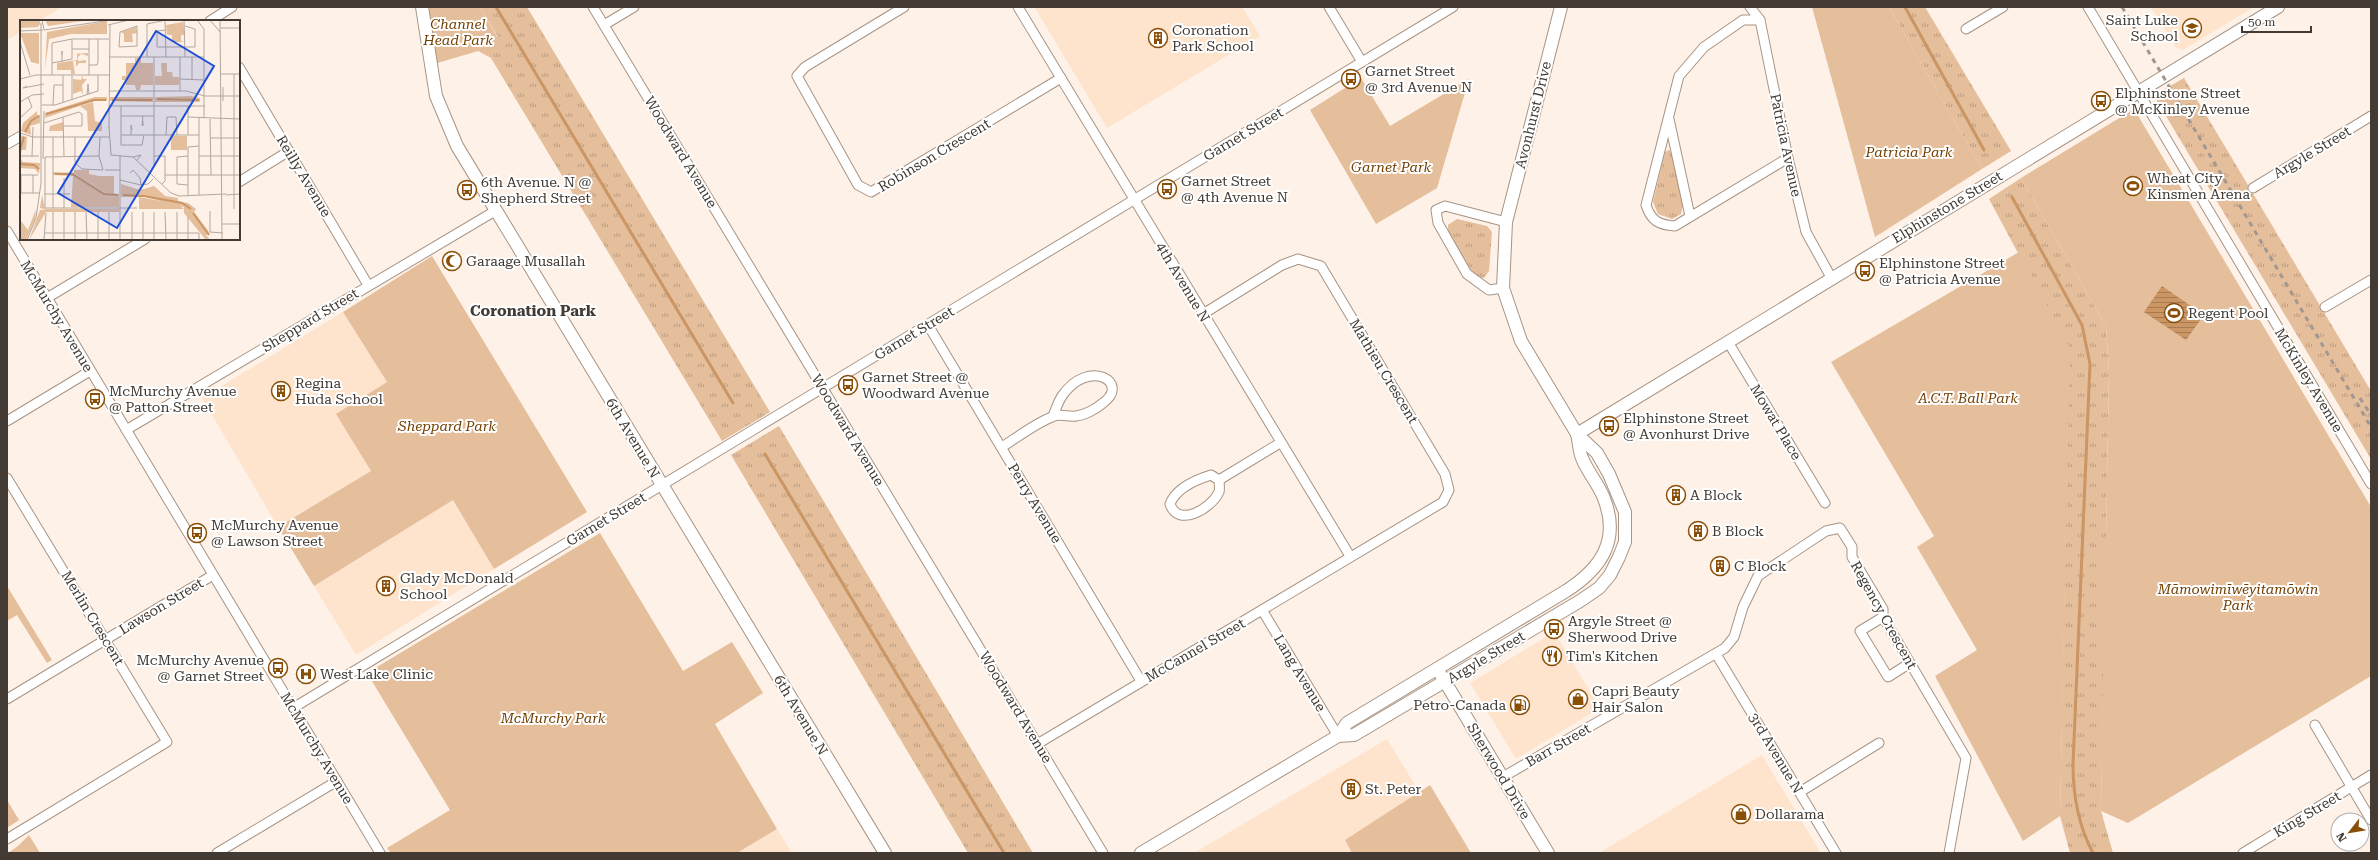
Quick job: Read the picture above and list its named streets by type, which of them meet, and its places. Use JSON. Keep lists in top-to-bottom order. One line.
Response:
{"streets":{"street":["Avonhurst Drive","Garnet Street","Patricia Avenue","Woodward Avenue","Argyle Street","Robinson Crescent","Reilly Avenue","Elphinstone Street","4th Avenue N","McMurchy Avenue","Sheppard Street","Mathieu Crescent","McKinley Avenue","Mowat Place","6th Avenue N","Perry Avenue","Lawson Street","Regency Crescent","Merlin Crescent","McCannel Street","Lang Avenue","Barr Street","3rd Avenue N","Sherwood Drive","King Street"]},"crossings":[["Avonhurst Drive","Argyle Street"],["Avonhurst Drive","Elphinstone Street"],["Garnet Street","Woodward Avenue"],["Garnet Street","4th Avenue N"],["Garnet Street","McMurchy Avenue"],["Garnet Street","6th Avenue N"],["Garnet Street","Perry Avenue"],["Patricia Avenue","Elphinstone Street"],["Woodward Avenue","McCannel Street"],["Argyle Street","Lang Avenue"],["Argyle Street","Sherwood Drive"],["Robinson Crescent","4th Avenue N"],["Reilly Avenue","Sheppard Street"],["Elphinstone Street","McKinley Avenue"],["Elphinstone Street","Mowat Place"],["4th Avenue N","Mathieu Crescent"],["4th Avenue N","McCannel Street"],["McMurchy Avenue","Sheppard Street"],["McMurchy Avenue","Lawson Street"],["Sheppard Street","6th Avenue N"],["Mathieu Crescent","McCannel Street"],["Perry Avenue","McCannel Street"],["Lawson Street","Merlin Crescent"],["Regency Crescent","Barr Street"],["Regency Crescent","3rd Avenue N"],["McCannel Street","Lang Avenue"],["Barr Street","3rd Avenue N"],["Barr Street","Sherwood Drive"]],"districts":["Coronation Park"],"parks":["Channel Head Park","Patricia Park","Garnet Park","A.C.T. Ball Park","Sheppard Park","Māmowimīwēyitamōwin Park","McMurchy Park"],"places":{"school or university":["Saint Luke School"],"building":["Coronation Park School","Regina Huda School","A Block","B Block","C Block","Glady McDonald School","St. Peter"],"bus stop":["Garnet Street @ 3rd Avenue N","Elphinstone Street @ McKinley Avenue","Garnet Street @ 4th Avenue N","6th Avenue. N @ Shepherd Street","Elphinstone Street @ Patricia Avenue","Garnet Street @ Woodward Avenue","McMurchy Avenue @ Patton Street","Elphinstone Street @ Avonhurst Drive","McMurchy Avenue @ Lawson Street","Argyle Street @ Sherwood Drive","McMurchy Avenue @ Garnet Street"],"sports":["Wheat City Kinsmen Arena","Regent Pool"],"mosque":["Garaage Musallah"],"restaurant":["Tim's Kitchen"],"hospital":["West Lake Clinic"],"shop":["Capri Beauty Hair Salon","Dollarama"],"fuel station":["Petro-Canada"]},"scale_bar":"50 m","north":"bottom left"}
